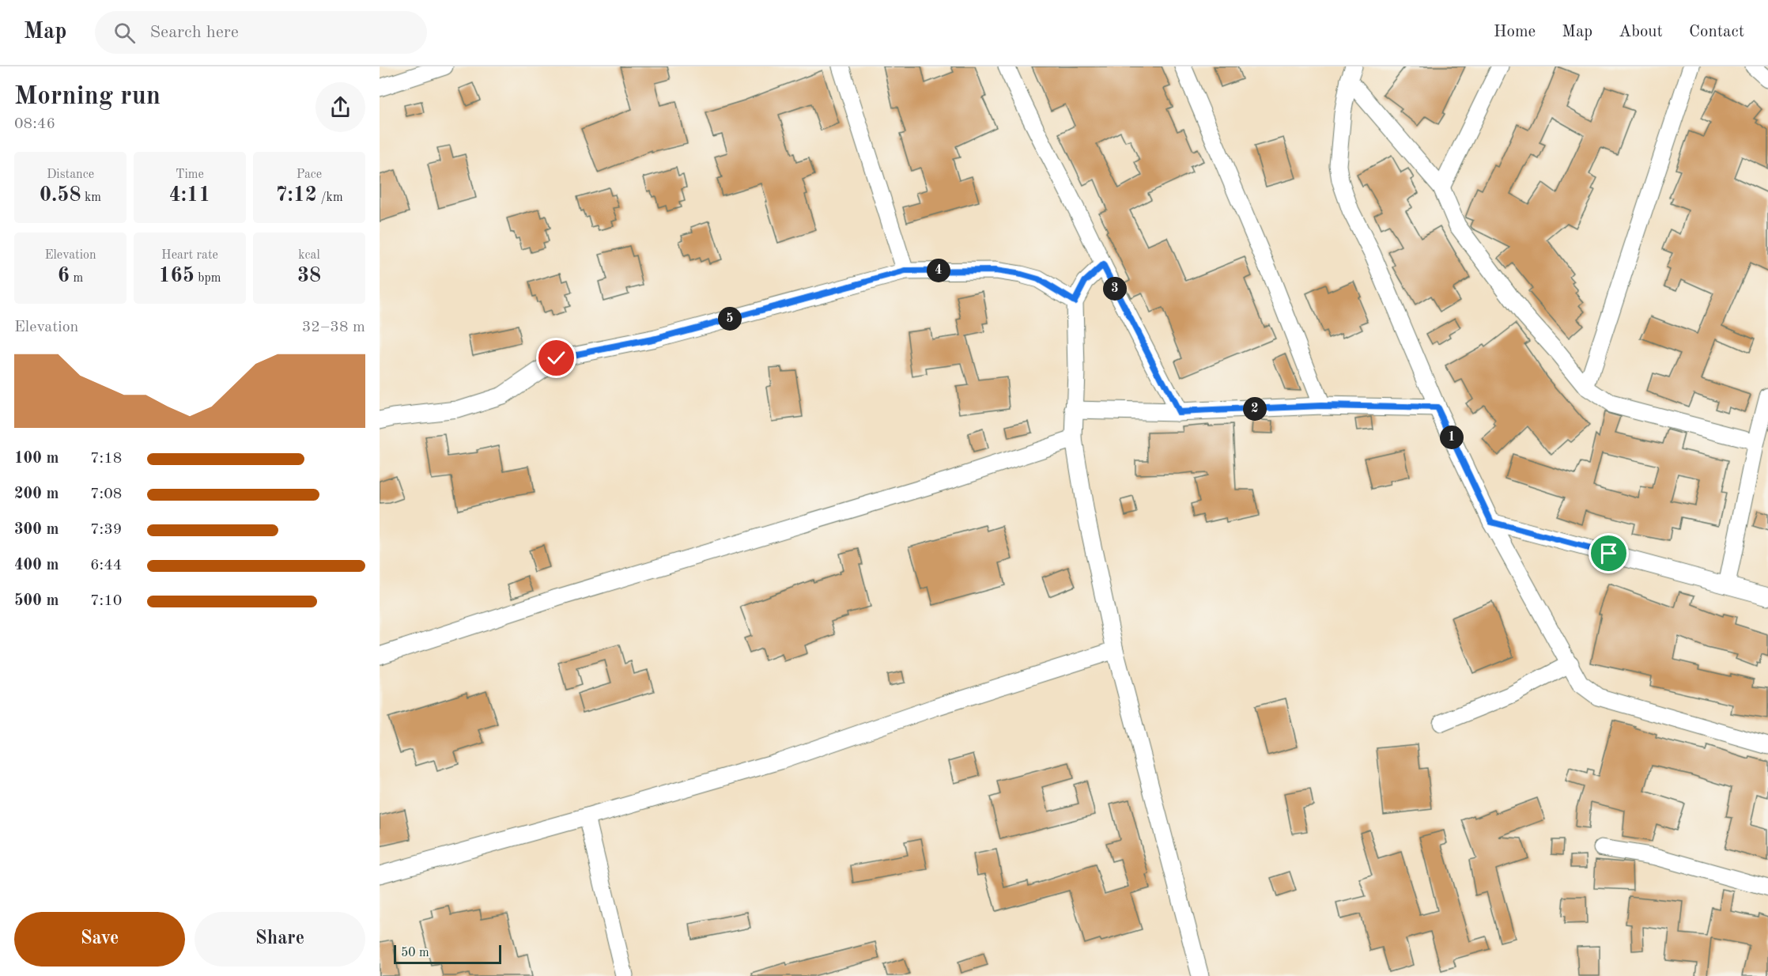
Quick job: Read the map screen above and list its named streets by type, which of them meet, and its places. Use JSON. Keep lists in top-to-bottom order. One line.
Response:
{"scale_bar":"50 m","page":{"header":"Map","search":"Search here","nav":["Home","Map","About","Contact"],"heading":["Morning run","08:46"],"stats":[["Distance","0.58 km"],["Time","4:11"],["Pace","7:12 /km"],["Elevation","6 m"],["Heart rate","165 bpm"],["kcal","38"]],"pins":["4","3","5","2","1"],"chart":["Elevation","32–38 m"],"list":[{"name":"100 m","note":"7:18"},{"name":"200 m","note":"7:08"},{"name":"300 m","note":"7:39"},{"name":"400 m","note":"6:44"},{"name":"500 m","note":"7:10"}],"buttons":["Save","Share"],"scale":"50 m"}}
